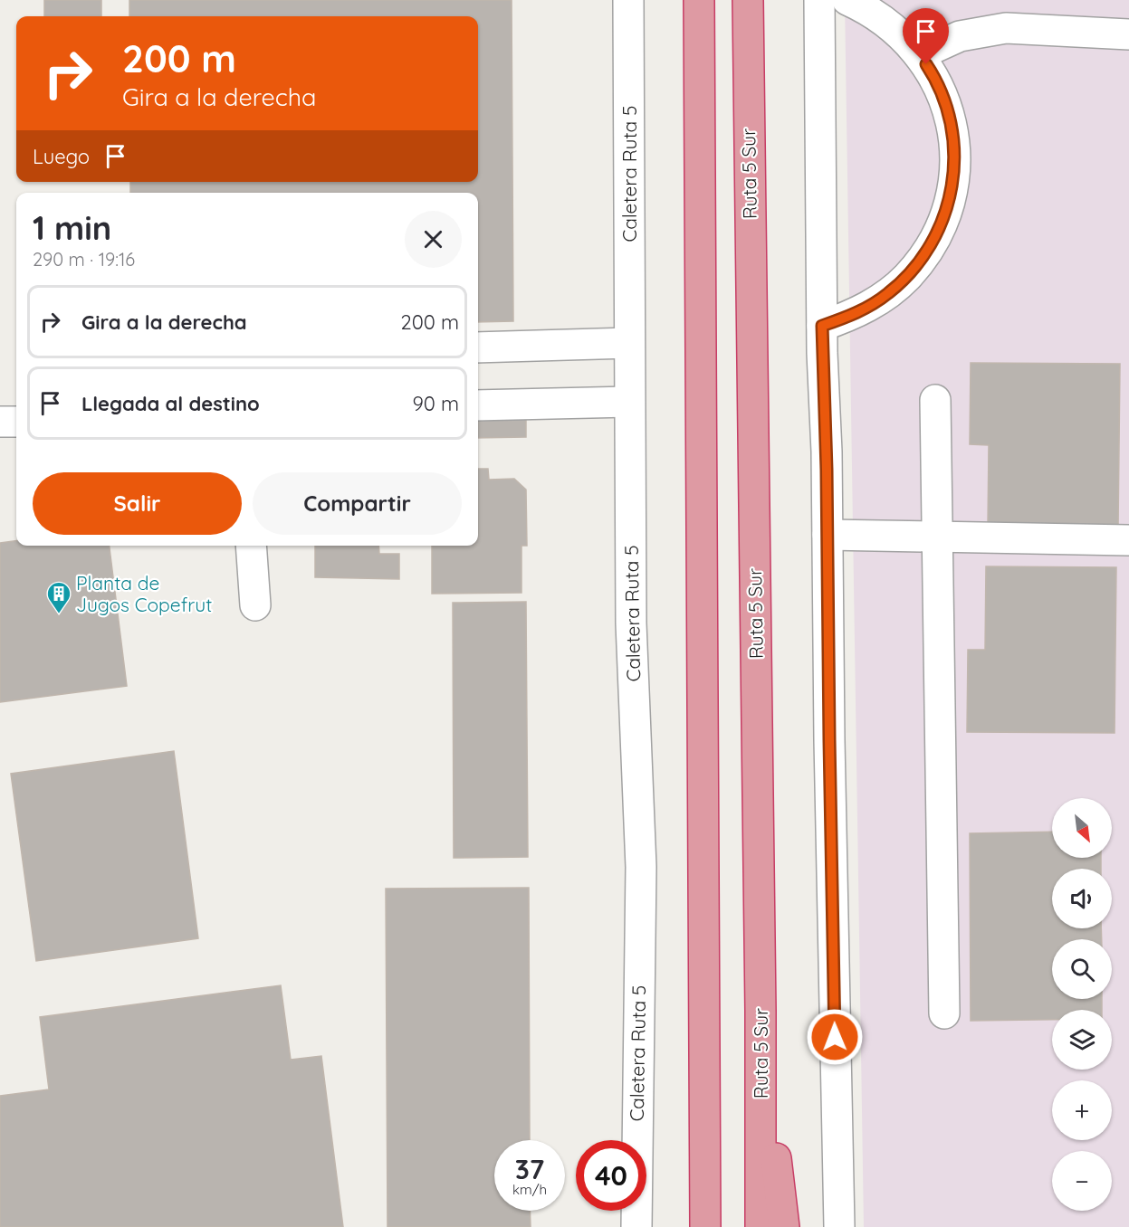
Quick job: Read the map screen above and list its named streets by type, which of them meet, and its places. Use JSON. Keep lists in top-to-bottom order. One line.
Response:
{"streets":{"highway":["Ruta 5 Sur"],"street":["Caletera Ruta 5"]},"places":{"building":["Planta de Jugos Copefrut"]},"north":"bottom right","page":{"turn":["200 m","Gira a la derecha"],"then":"Luego","heading":["1 min","290 m · 19:16"],"list":[{"name":"Gira a la derecha","value":"200 m"},{"name":"Llegada al destino","value":"90 m"}],"buttons":["Salir","Compartir"],"map_buttons":["+","−"],"speed":"37 km/h","limit":"40"}}
